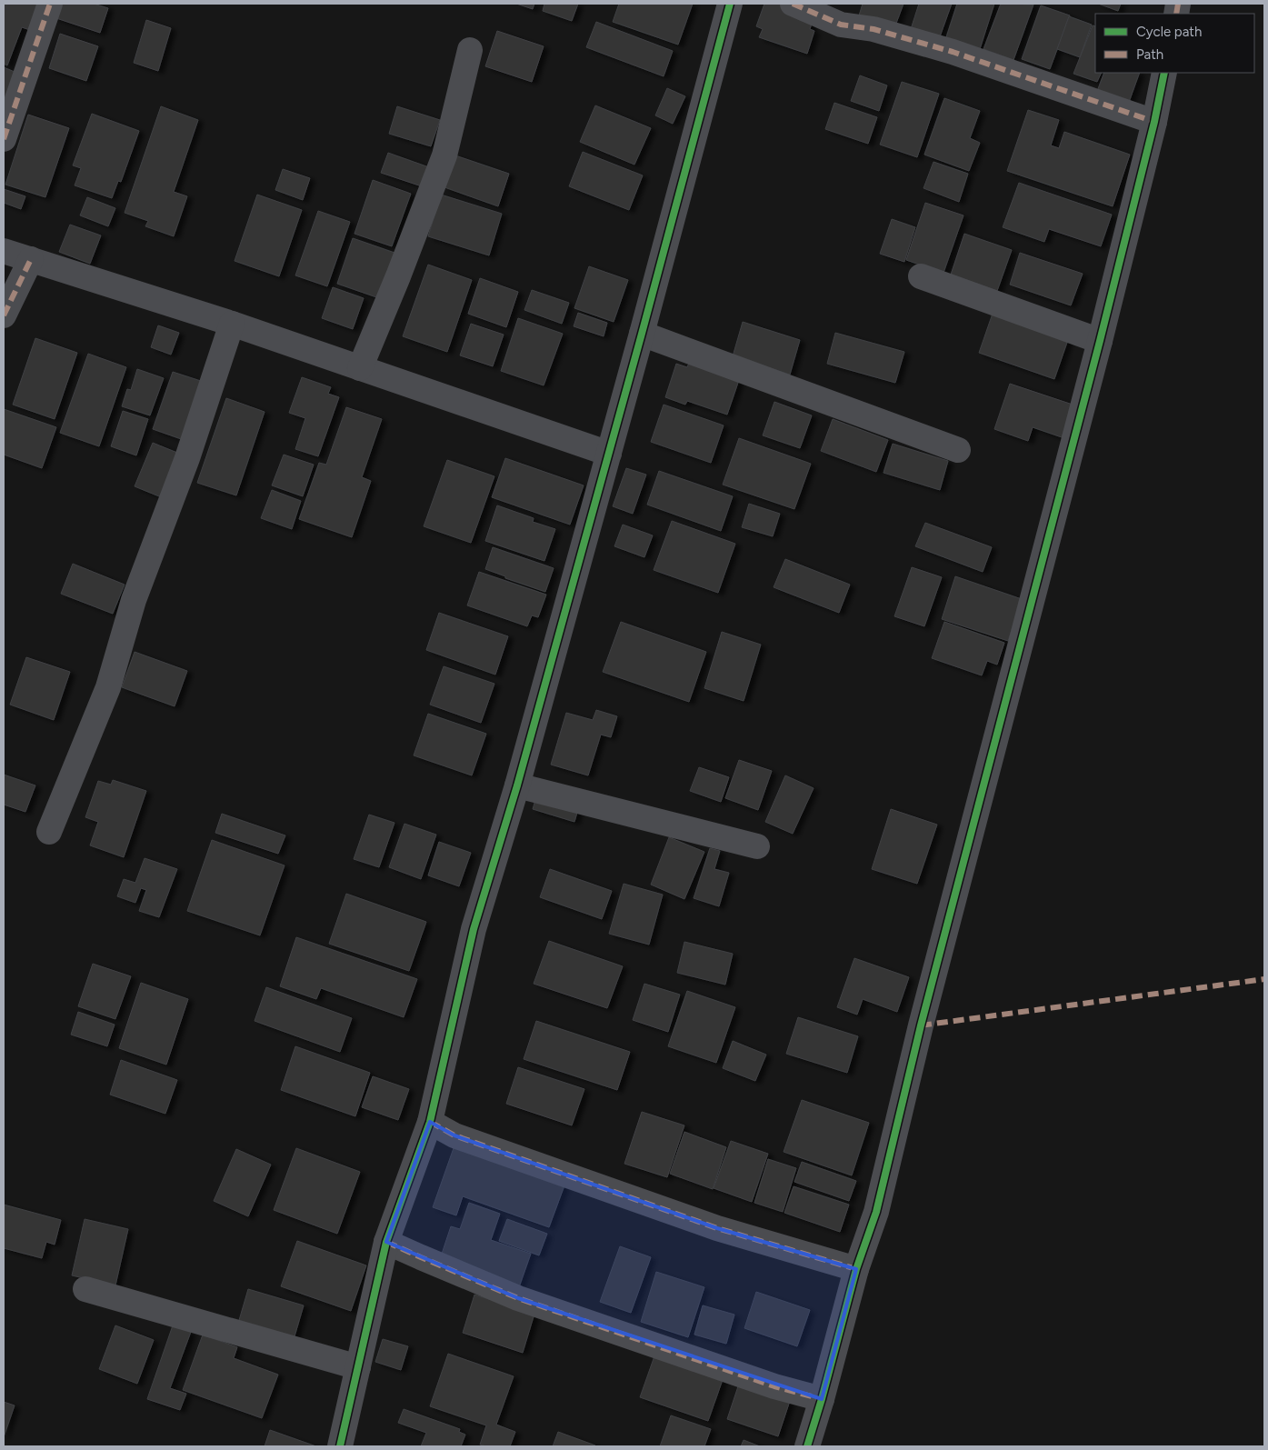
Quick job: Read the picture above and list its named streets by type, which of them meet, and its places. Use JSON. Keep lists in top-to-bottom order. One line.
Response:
{"legend":["Cycle path","Path"]}
